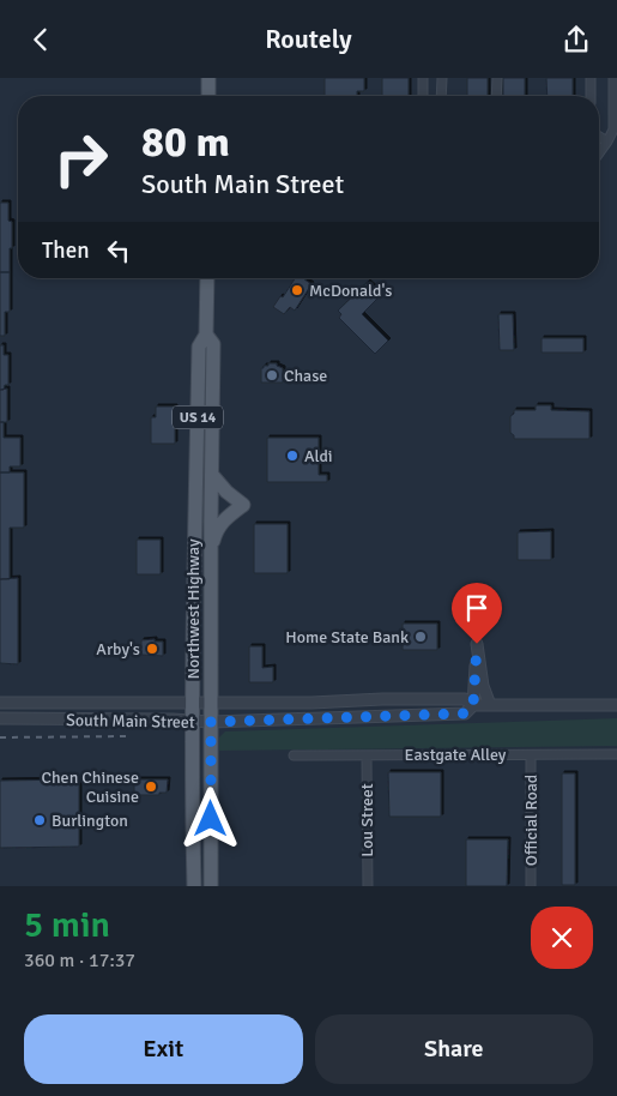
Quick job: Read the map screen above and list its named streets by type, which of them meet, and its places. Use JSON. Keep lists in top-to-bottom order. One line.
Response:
{"streets":{"main road":["US 14","Northwest Highway"],"street":["South Main Street","Eastgate Alley","Lou Street","Official Road"]},"crossings":[["Northwest Highway","South Main Street"],["Eastgate Alley","Lou Street"],["Eastgate Alley","Official Road"]],"places":["McDonald's","Chase","Aldi","Home State Bank","Arby's","Chen Chinese Cuisine","Burlington"],"page":{"header":"Routely","turn":["80 m","South Main Street"],"then":"Then","heading":["5 min","360 m · 17:37"],"buttons":["Exit","Share"]}}
